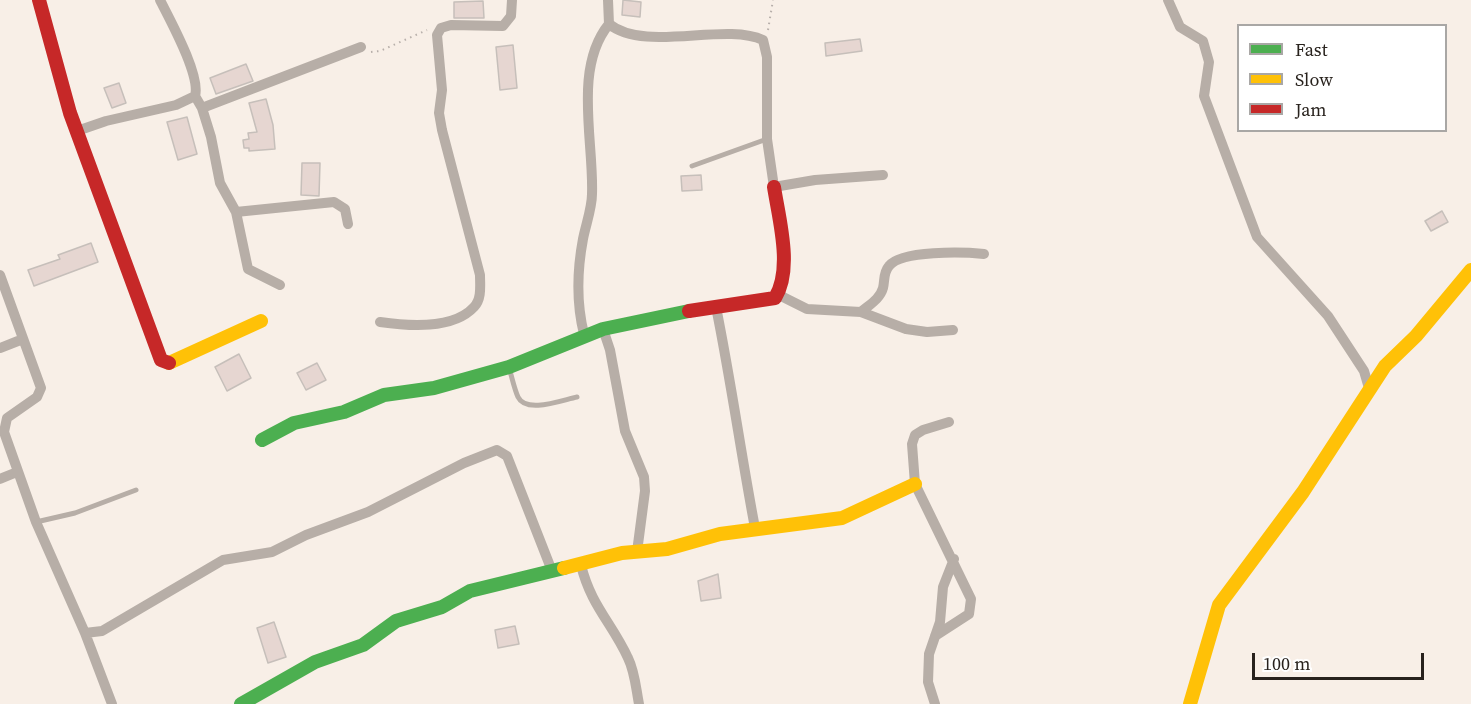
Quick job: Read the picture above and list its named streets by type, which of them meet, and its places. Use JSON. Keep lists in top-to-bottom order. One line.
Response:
{"legend":["Fast","Slow","Jam"],"scale_bar":"100 m"}
